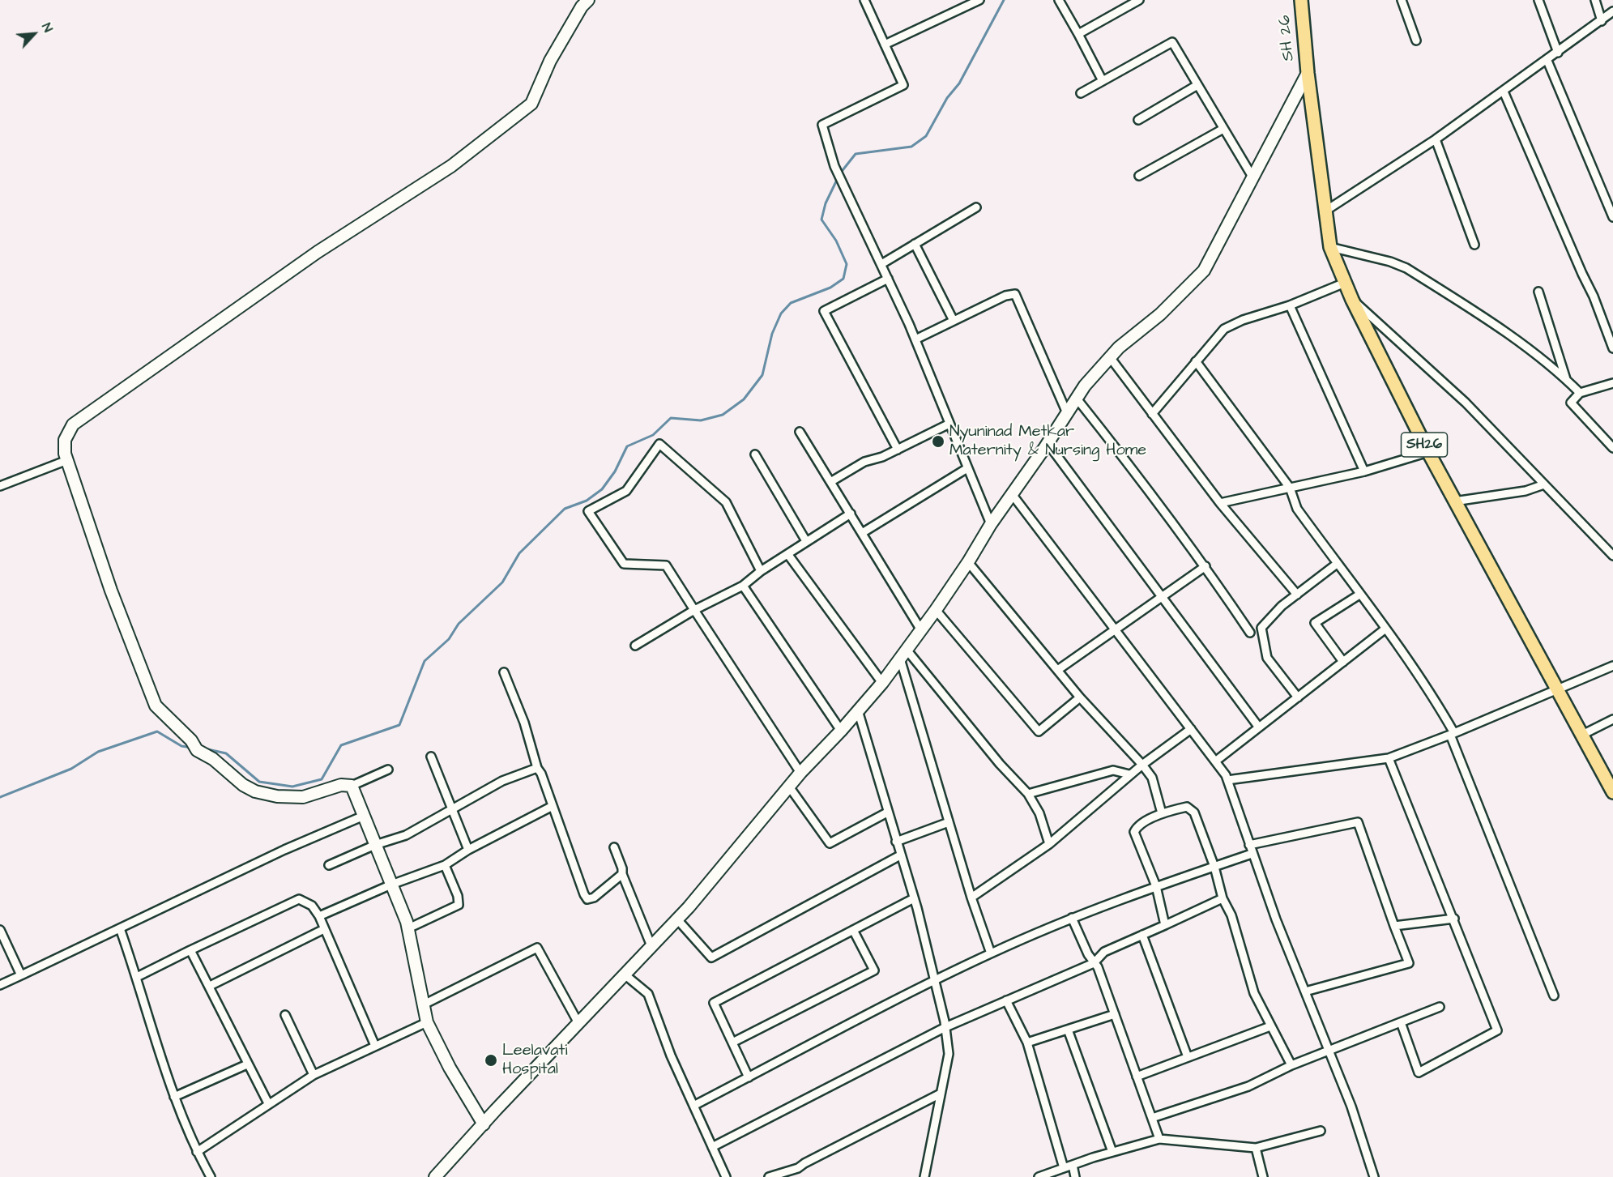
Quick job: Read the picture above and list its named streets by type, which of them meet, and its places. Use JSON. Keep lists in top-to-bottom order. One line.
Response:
{"streets":{"main road":["SH 26","SH26"]},"crossings":[["SH 26","SH26"]],"places":["Nyuninad Metkar Maternity & Nursing Home","Leelavati Hospital"],"north":"top right"}
